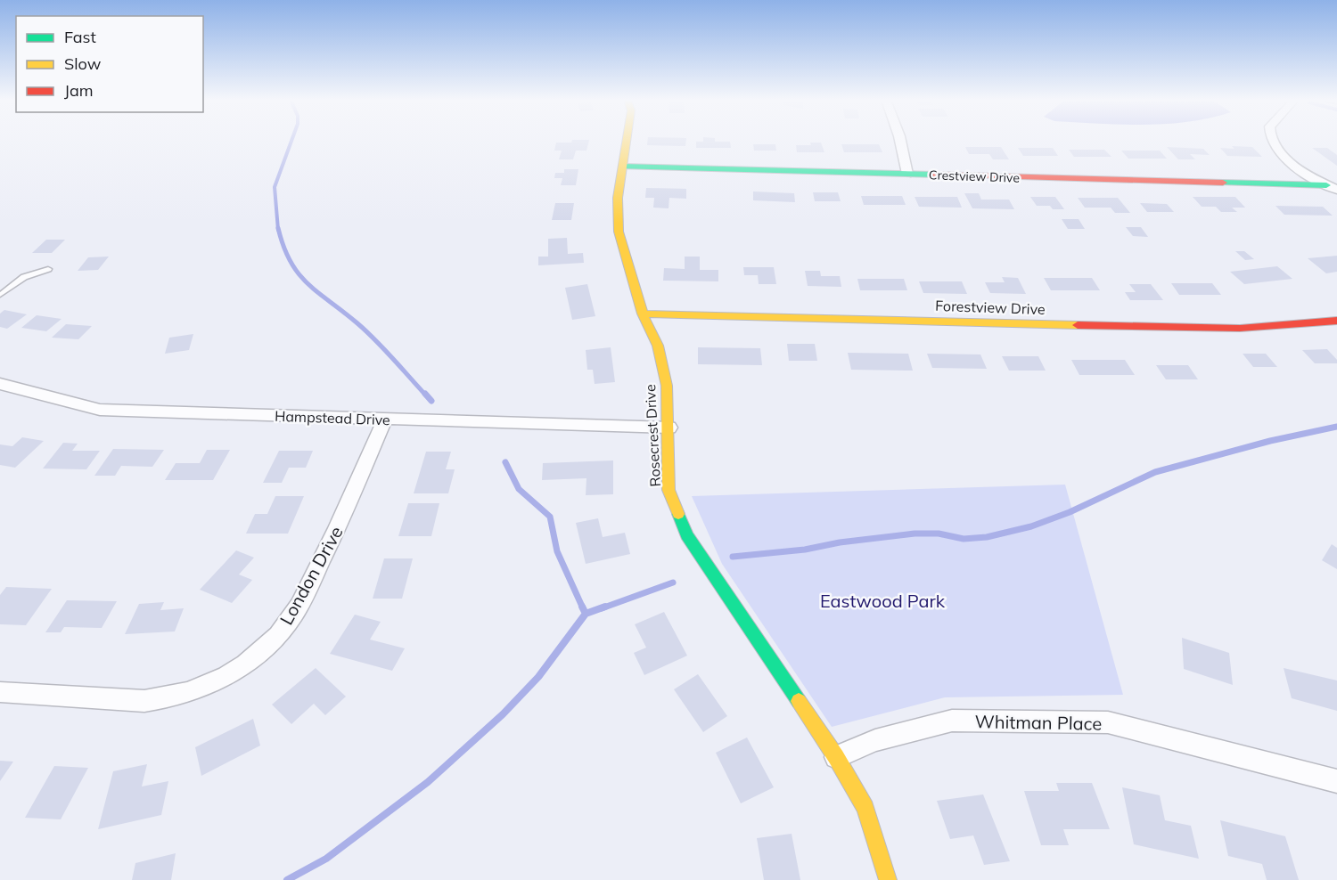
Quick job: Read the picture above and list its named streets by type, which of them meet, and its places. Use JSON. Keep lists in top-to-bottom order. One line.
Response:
{"streets":{"street":["Crestview Drive","Forestview Drive","Hampstead Drive","Rosecrest Drive","London Drive","Whitman Place"]},"crossings":[["Crestview Drive","Rosecrest Drive"],["Forestview Drive","Rosecrest Drive"],["Hampstead Drive","Rosecrest Drive"],["Hampstead Drive","London Drive"],["Rosecrest Drive","Whitman Place"]],"parks":["Eastwood Park"],"legend":["Fast","Slow","Jam"]}
